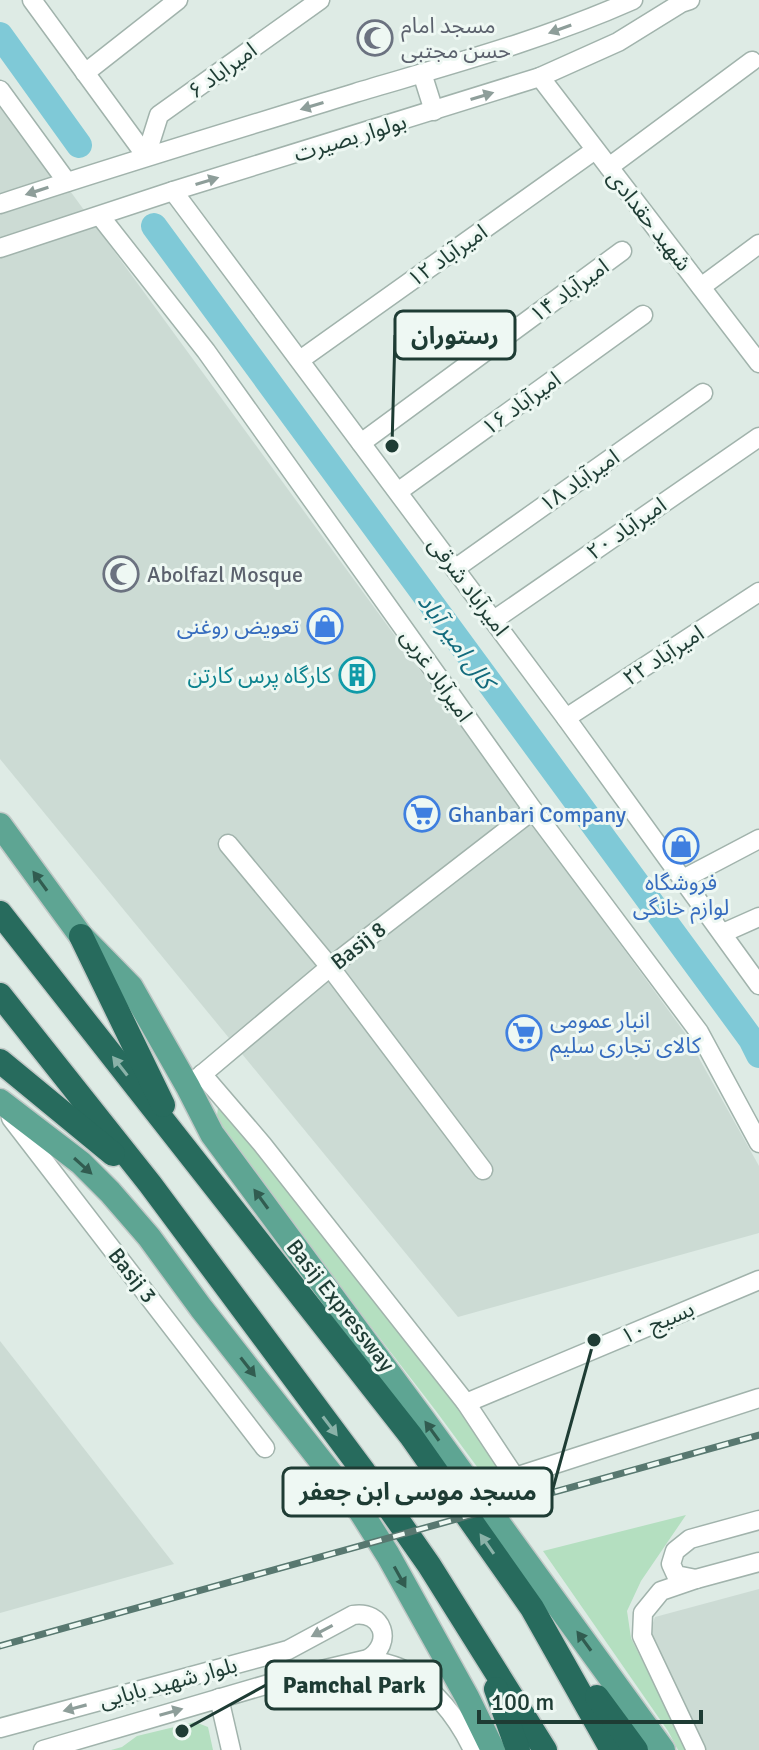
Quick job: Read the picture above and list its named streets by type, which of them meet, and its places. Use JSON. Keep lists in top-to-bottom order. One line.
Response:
{"streets":{"highway":["Basij Expressway"],"street":["امیراباد ۶","بولوار بصیرت","شهید حقدادی","امیرآباد ۱۲","امیرآباد ۱۴","امیرآباد ۱۶","امیرآباد ۱۸","امیرآباد ۲۰","امیرآباد شرقی","امیرآباد ۲۲","امیرآباد غربی","Basij 8","Basij 3","بسیج ۱۰","بلوار شهید بابایی"]},"crossings":[["امیراباد ۶","بولوار بصیرت"],["بولوار بصیرت","شهید حقدادی"],["بولوار بصیرت","امیرآباد شرقی"],["بولوار بصیرت","امیرآباد غربی"],["شهید حقدادی","امیرآباد ۱۲"],["امیرآباد ۱۲","امیرآباد شرقی"],["امیرآباد ۱۴","امیرآباد شرقی"],["امیرآباد ۱۶","امیرآباد شرقی"],["امیرآباد ۱۸","امیرآباد شرقی"],["امیرآباد ۲۰","امیرآباد شرقی"],["امیرآباد شرقی","امیرآباد ۲۲"],["امیرآباد غربی","Basij 8"]],"water":["کال امیر آباد"],"places":{"mosque":["مسجد امام حسن مجتبی","Abolfazl Mosque"],"other":["رستوران","مسجد موسی ابن جعفر","Pamchal Park"],"shop":["تعویض روغنی","فروشگاه لوازم خانگی"],"building":["کارگاه پرس کارتن"],"supermarket":["Ghanbari Company","انبار عمومی کالای تجاری سلیم"]},"scale_bar":"100 m"}
